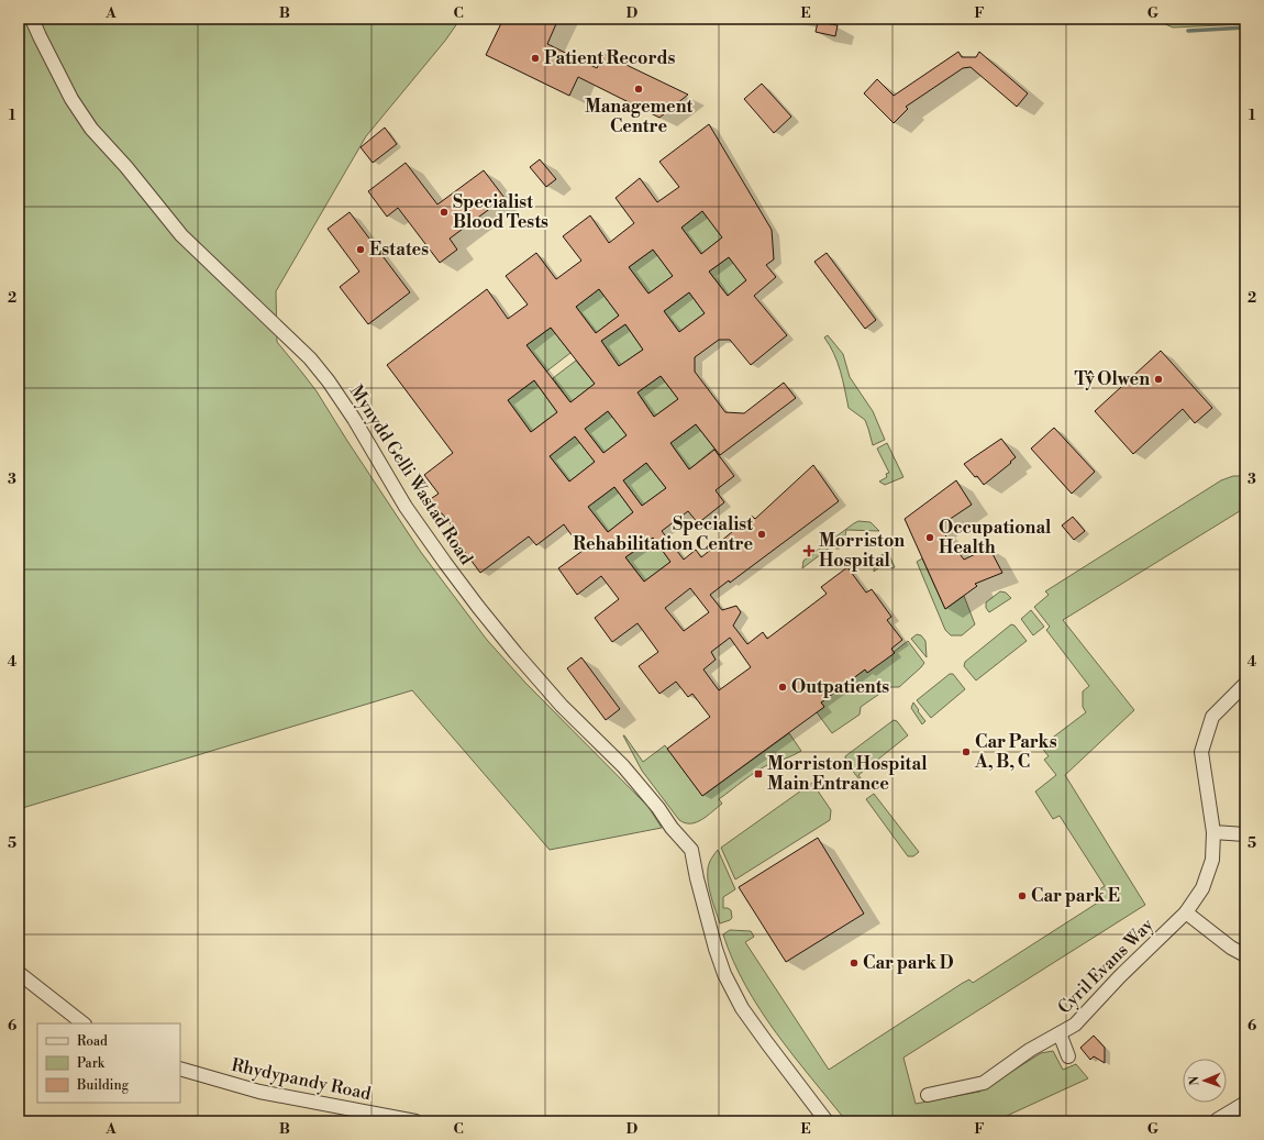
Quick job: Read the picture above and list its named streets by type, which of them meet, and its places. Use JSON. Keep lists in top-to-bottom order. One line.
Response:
{"streets":{"street":["Mynydd Gelli Wastad Road","Cyril Evans Way","Rhydypandy Road"]},"places":{"other":["Patient Records","Management Centre","Specialist Blood Tests","Estates","Tŷ Olwen","Specialist Rehabilitation Centre","Occupational Health","Outpatients","Car Parks A, B, C","Car park E","Car park D"],"health":["Morriston Hospital"],"transit":["Morriston Hospital Main Entrance"]},"legend":["Road","Park","Building"],"north":"left","grid":{"columns":["A","B","C","D","E","F","G"],"rows":["1","2","3","4","5","6"]}}
